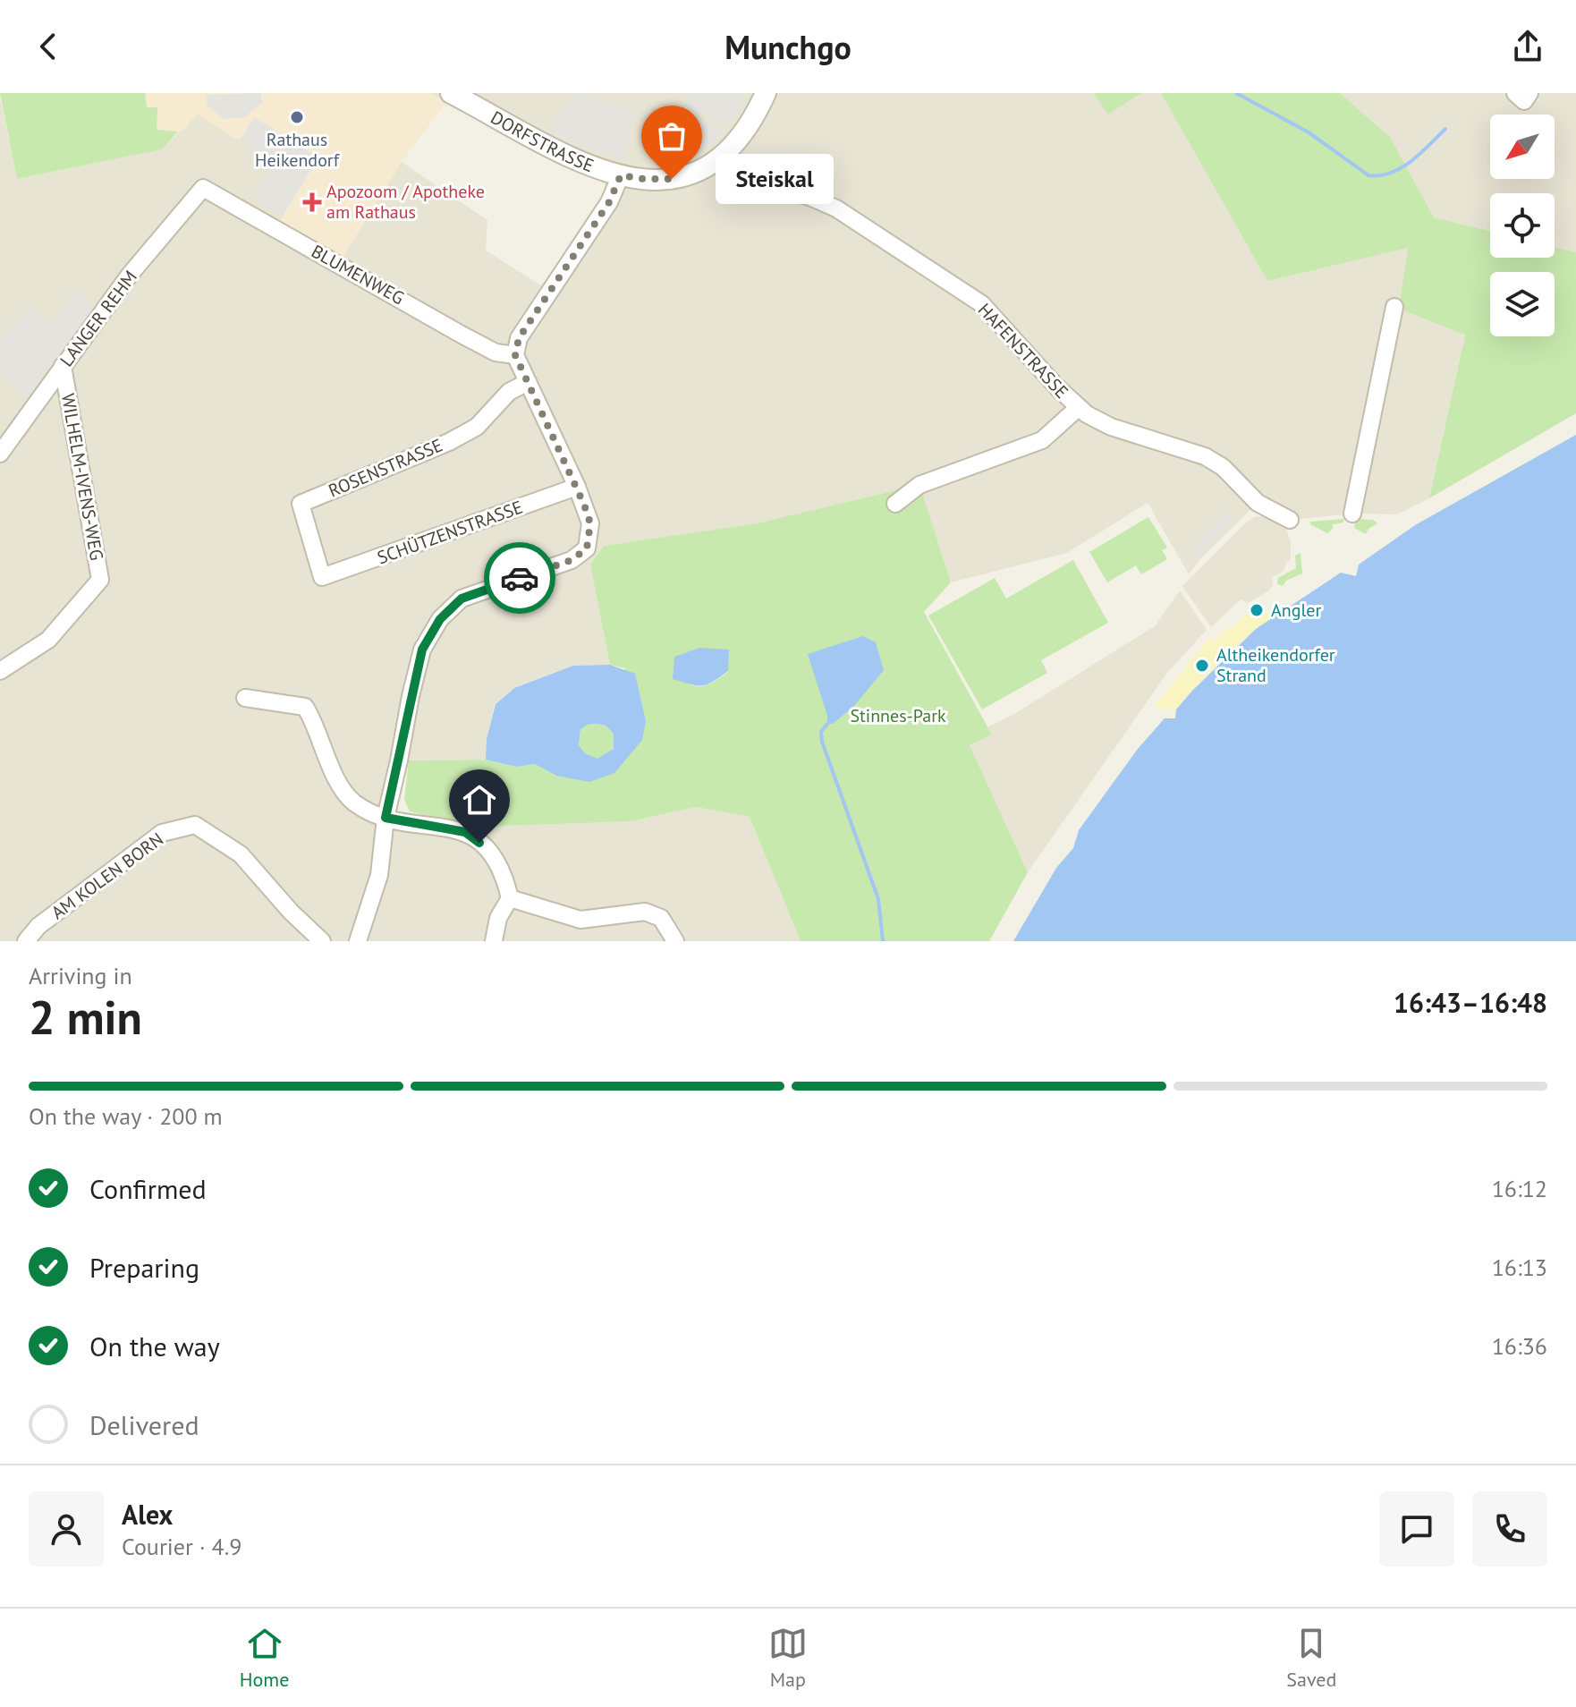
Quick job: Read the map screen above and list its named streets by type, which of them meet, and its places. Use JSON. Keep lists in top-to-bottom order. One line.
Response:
{"streets":{"street":["DORFSTRASSE","BLUMENWEG","LANGER REHM","HAFENSTRASSE","ROSENSTRASSE","WILHELM-IVENS-WEG","SCHÜTZENSTRASSE","AM KOLEN BORN"]},"crossings":[["DORFSTRASSE","HAFENSTRASSE"],["BLUMENWEG","LANGER REHM"],["LANGER REHM","WILHELM-IVENS-WEG"],["ROSENSTRASSE","SCHÜTZENSTRASSE"]],"parks":["Stinnes-Park"],"places":{"other":["Rathaus Heikendorf","Steiskal","Angler","Altheikendorfer Strand"],"health":["Apozoom / Apotheke am Rathaus"]},"north":"bottom left","page":{"header":"Munchgo","bubble":"Steiskal","heading":["2 min","Arriving in","16:43–16:48"],"panel":["Alex","Courier · 4.9"],"bar":"On the way · 200 m","list":[["Confirmed","16:12"],["Preparing","16:13"],["On the way","16:36"],"Delivered"],"tabs":["Home","Map","Saved"]}}
